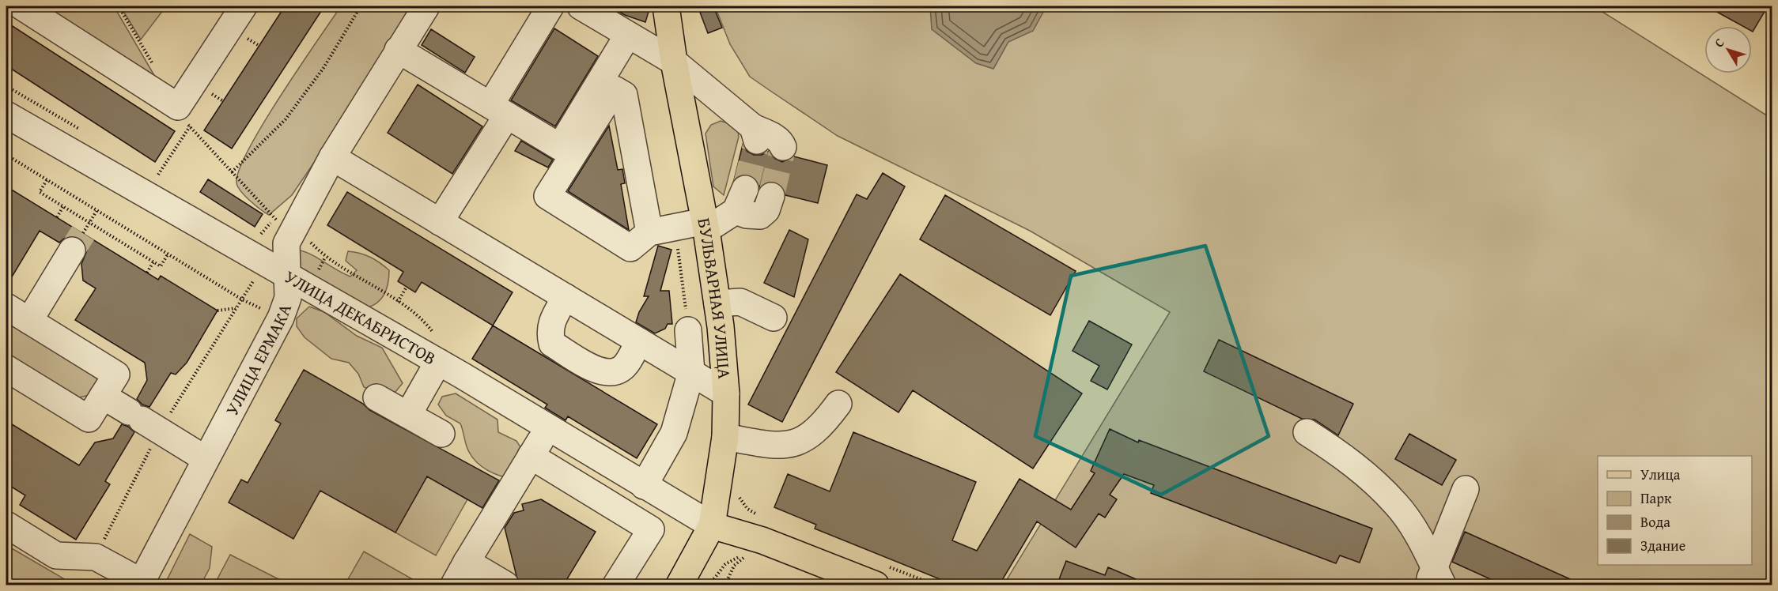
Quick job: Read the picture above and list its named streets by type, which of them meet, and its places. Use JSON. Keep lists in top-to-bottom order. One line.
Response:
{"streets":{"main road":["БУЛЬВАРНАЯ УЛИЦА"],"street":["УЛИЦА ДЕКАБРИСТОВ","УЛИЦА ЕРМАКА"]},"crossings":[["БУЛЬВАРНАЯ УЛИЦА","УЛИЦА ДЕКАБРИСТОВ"],["УЛИЦА ДЕКАБРИСТОВ","УЛИЦА ЕРМАКА"]],"legend":["Улица","Парк","Вода","Здание"],"north":"top left"}
